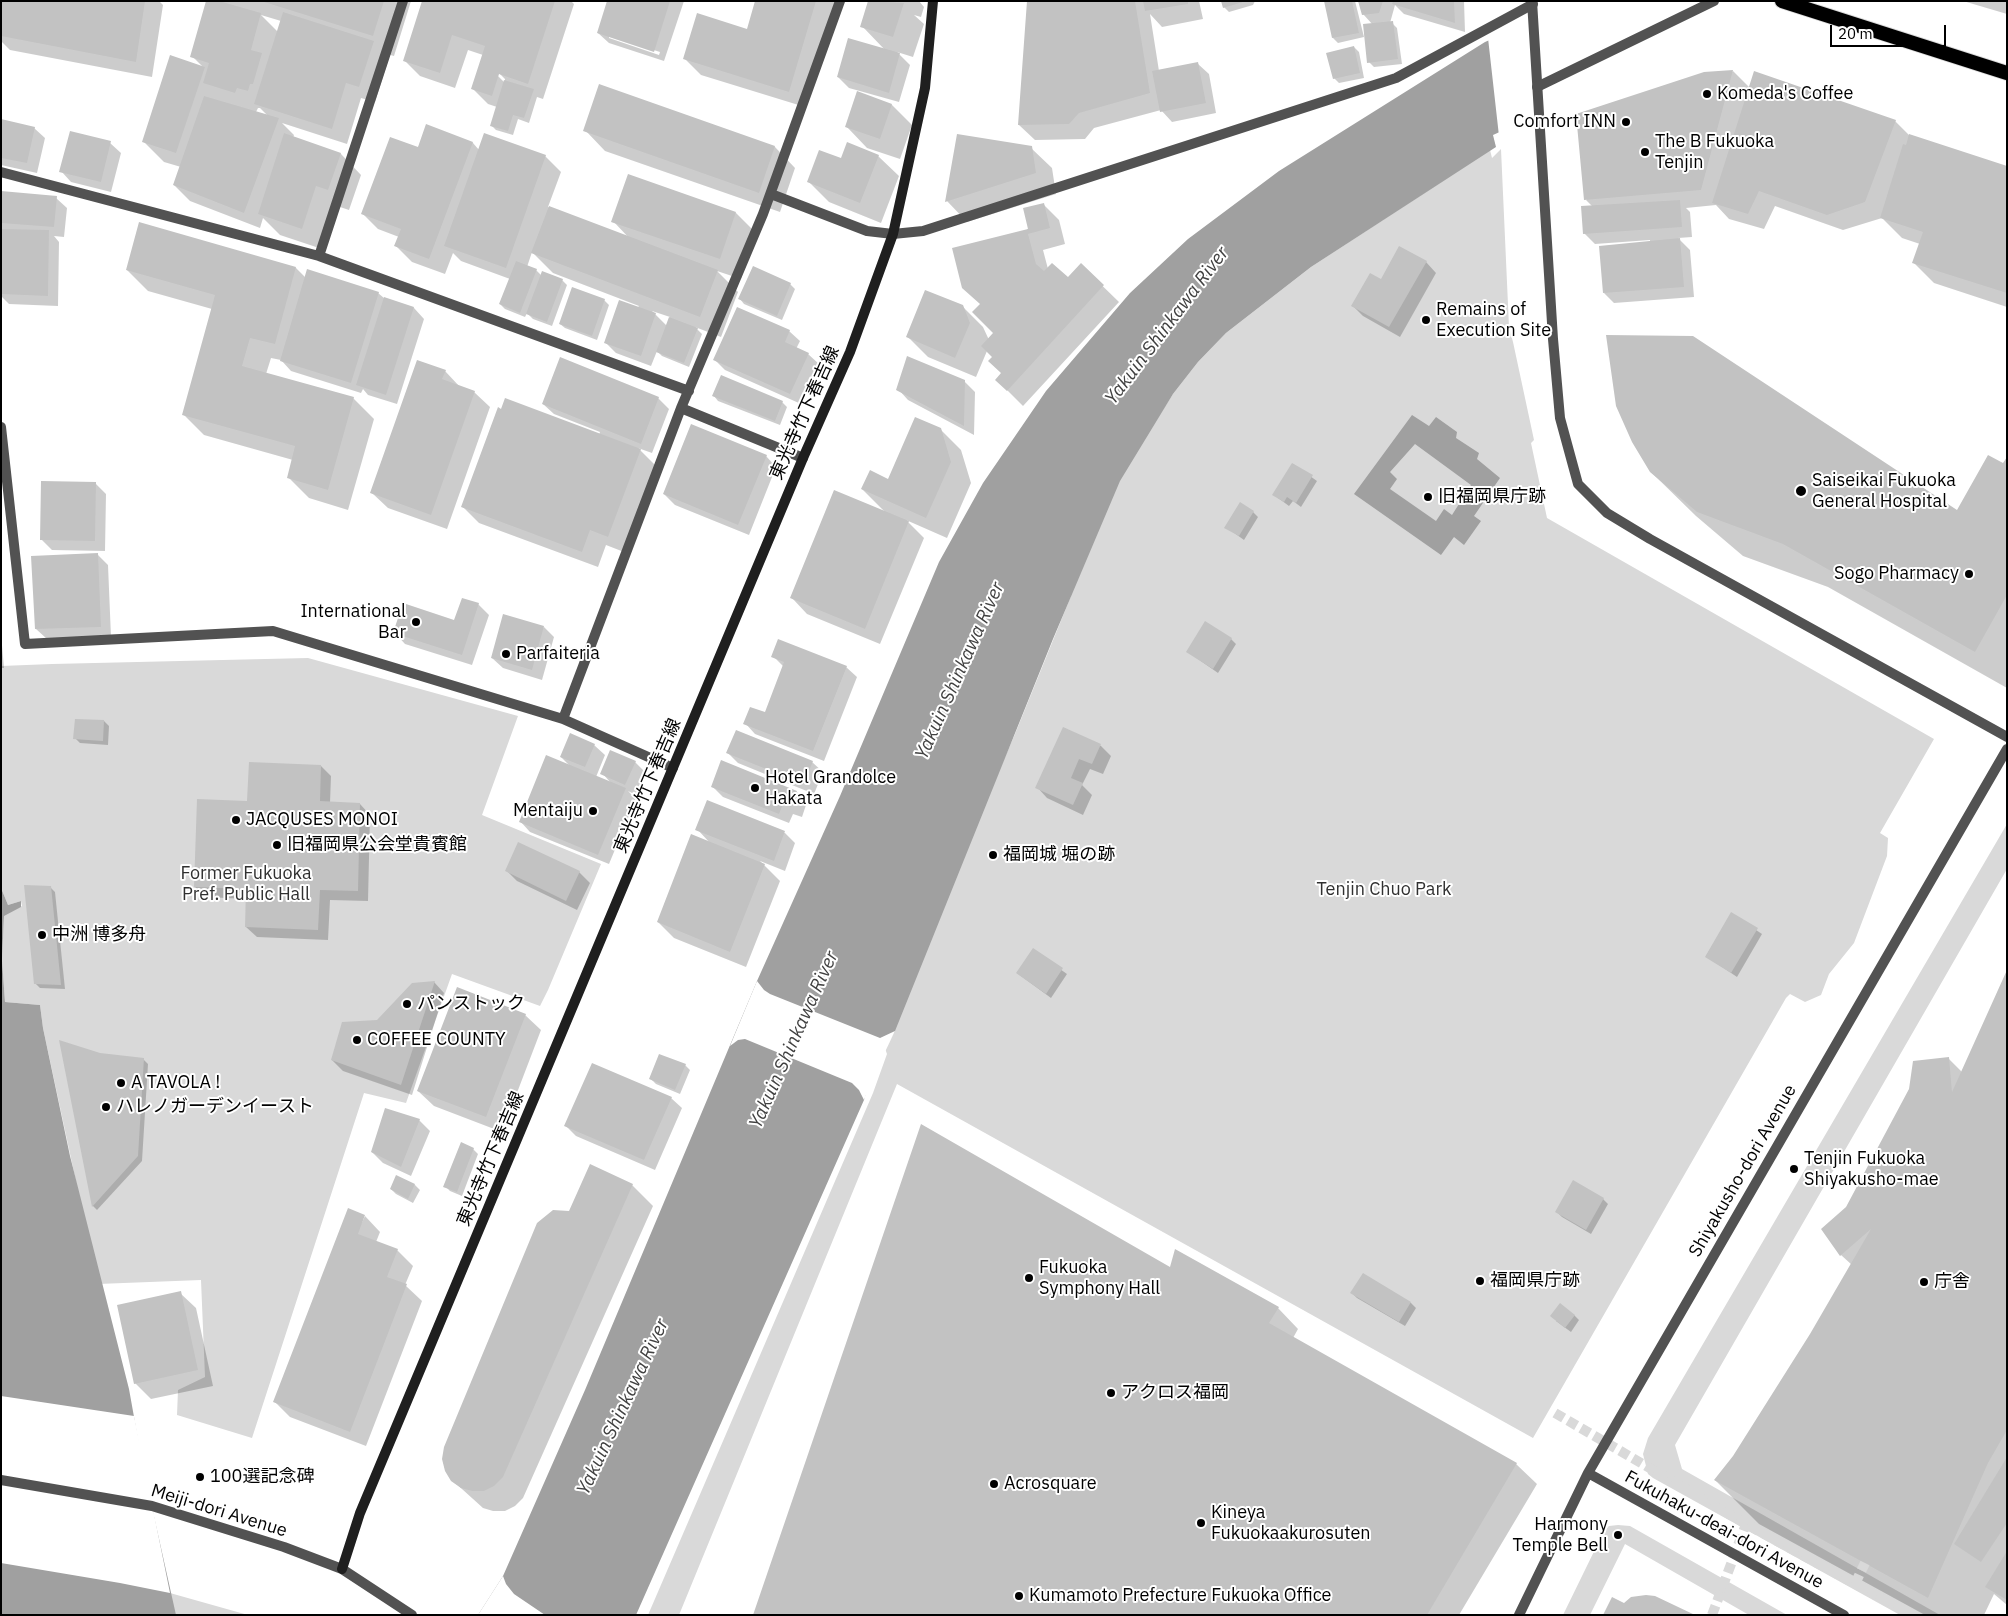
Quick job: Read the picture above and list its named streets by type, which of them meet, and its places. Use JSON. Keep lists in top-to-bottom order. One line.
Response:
{"streets":{"main road":["東光寺竹下春吉線"],"street":["Shiyakusho-dori Avenue","Meiji-dori Avenue","Fukuhaku-deai-dori Avenue"]},"crossings":[["東光寺竹下春吉線","Meiji-dori Avenue"],["Shiyakusho-dori Avenue","Fukuhaku-deai-dori Avenue"]],"water":["Yakuin Shinkawa River"],"parks":["Former Fukuoka Pref. Public Hall","Tenjin Chuo Park"],"places":["Komeda's Coffee","Comfort INN","The B Fukuoka Tenjin","Remains of Execution Site","Saiseikai Fukuoka General Hospital","旧福岡県庁跡","Sogo Pharmacy","International Bar","Parfaiteria","Hotel Grandolce Hakata","Mentaiju","JACQUSES MONOI","旧福岡県公会堂貴賓館","福岡城 堀の跡","中洲 博多舟","パンストック","COFFEE COUNTY","A TAVOLA !","ハレノガーデンイースト","Tenjin Fukuoka Shiyakusho-mae","Fukuoka Symphony Hall","福岡県庁跡","庁舎","アクロス福岡","100選記念碑","Acrosquare","Kineya Fukuokaakurosuten","Harmony Temple Bell","Kumamoto Prefecture Fukuoka Office"],"scale_bar":"20 m"}
